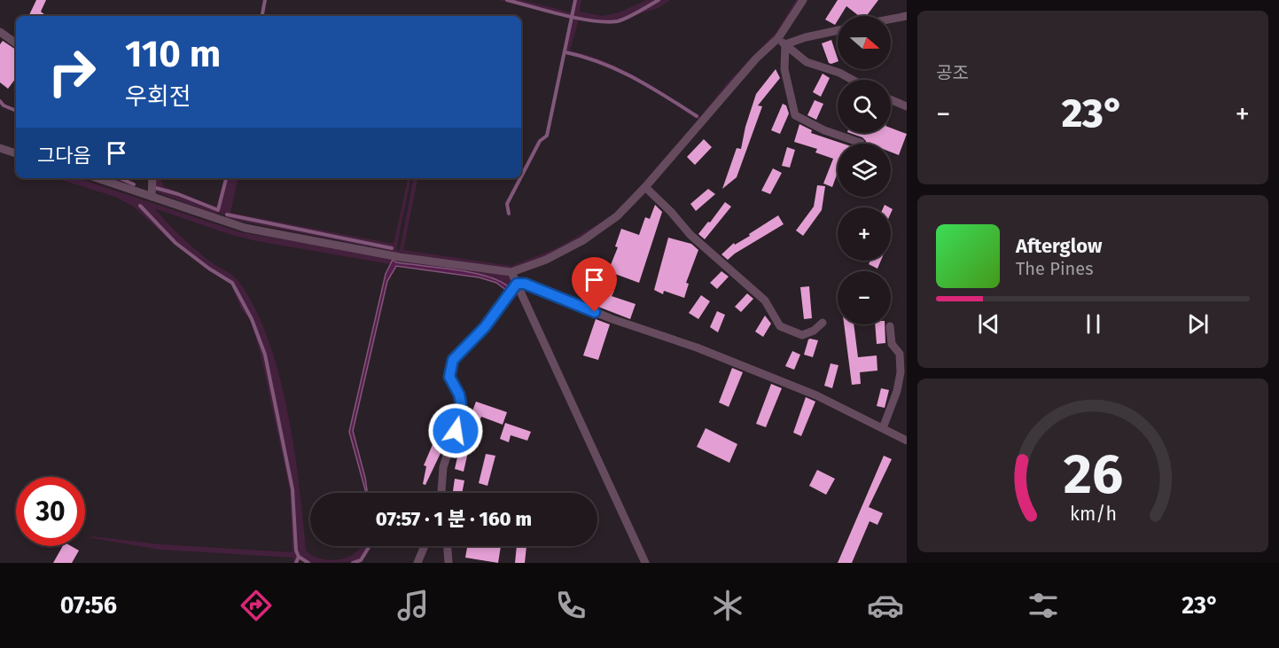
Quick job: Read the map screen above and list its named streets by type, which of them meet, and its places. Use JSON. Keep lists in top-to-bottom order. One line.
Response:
{"north":"right","page":{"tile":"공조","map_buttons":["+","−"],"turn":["110 m","우회전"],"heat":["−","23°","+"],"then":"그다음","song":["Afterglow","The Pines"],"limit":"30","trip":"07:57 · 1 분 · 160 m","tabs":["07:56","23°"],"gauge":["26","km/h"]}}
